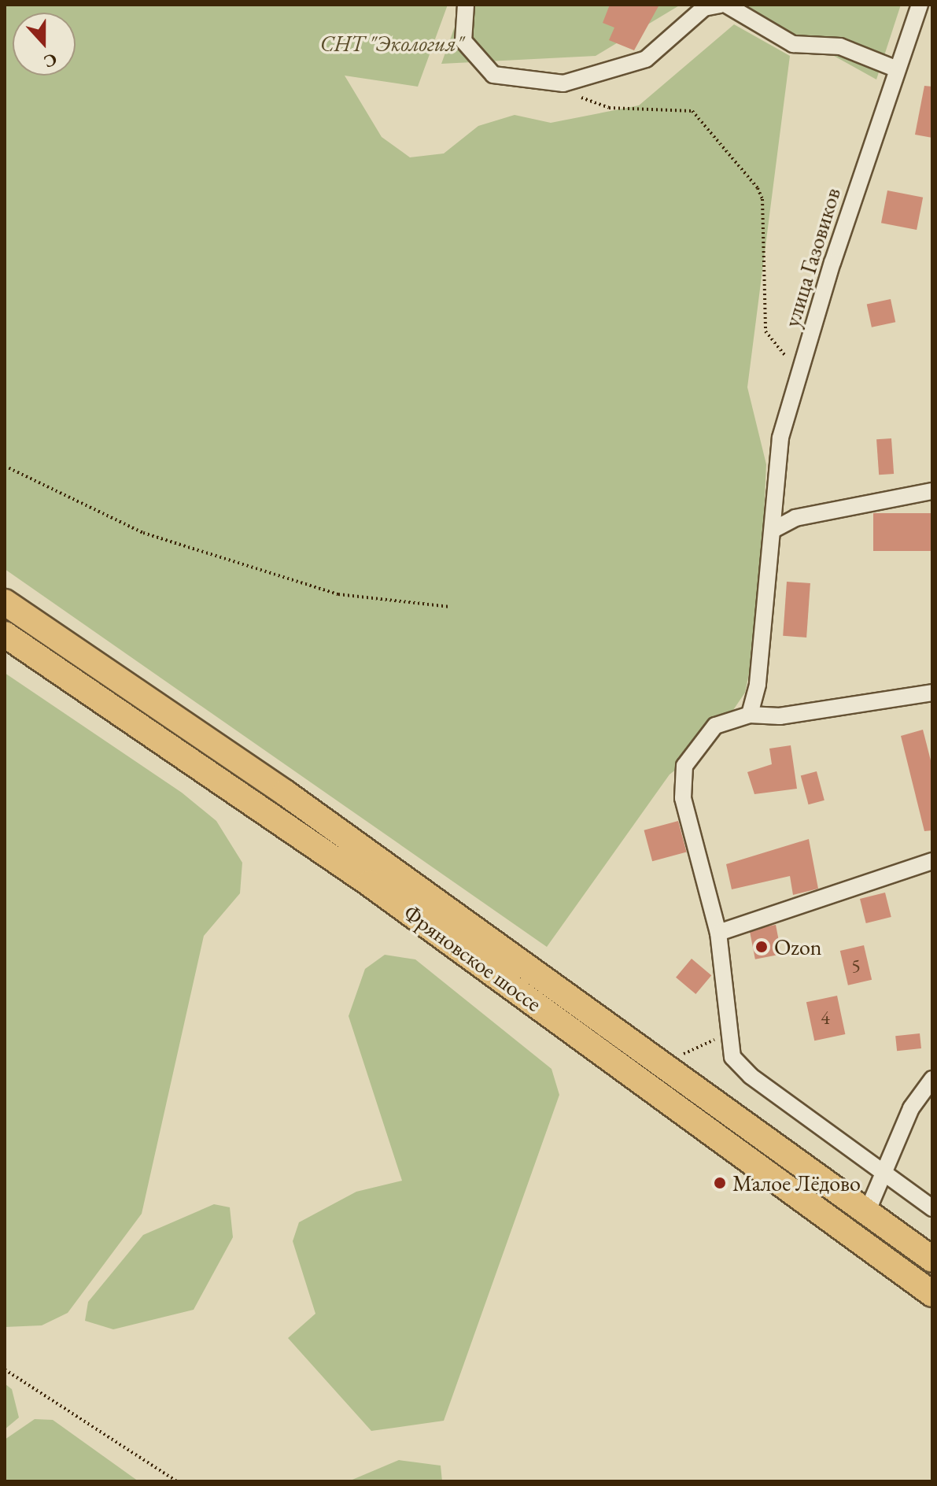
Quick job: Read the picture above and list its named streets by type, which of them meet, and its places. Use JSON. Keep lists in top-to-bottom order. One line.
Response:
{"streets":{"main road":["Фряновское шоссе"],"street":["улица Газовиков"]},"parks":["СНТ \"Экология\""],"places":["Ozon","Малое Лёдово"],"house_numbers":["5","4"],"north":"bottom"}
